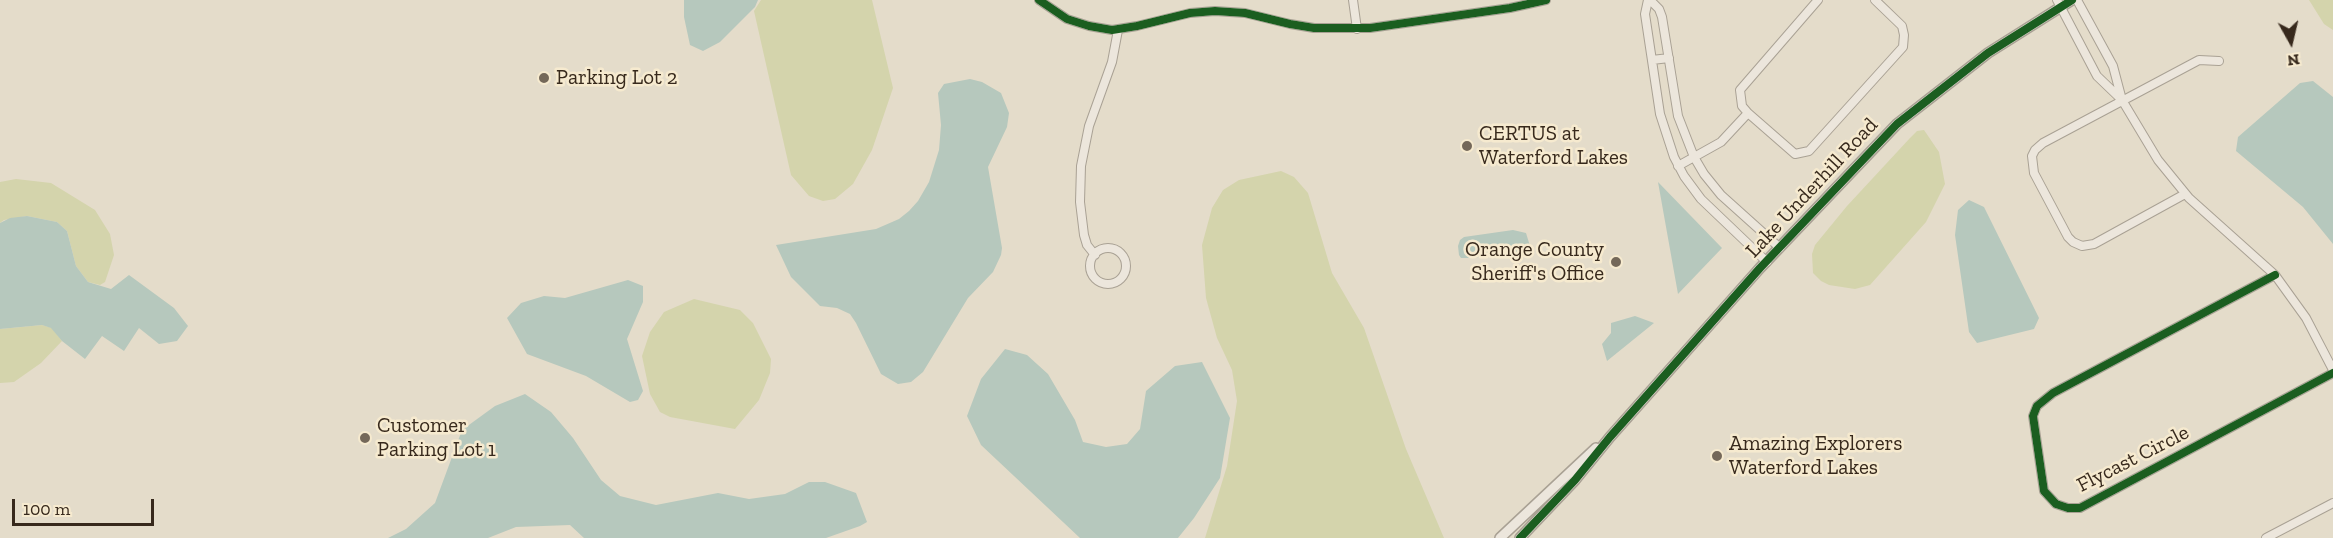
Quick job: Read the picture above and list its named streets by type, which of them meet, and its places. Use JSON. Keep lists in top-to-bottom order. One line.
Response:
{"streets":{"street":["Lake Underhill Road","Flycast Circle"]},"places":["Parking Lot 2","CERTUS at Waterford Lakes","Orange County Sheriff's Office","Customer Parking Lot 1","Amazing Explorers Waterford Lakes"],"scale_bar":"100 m","north":"bottom"}
